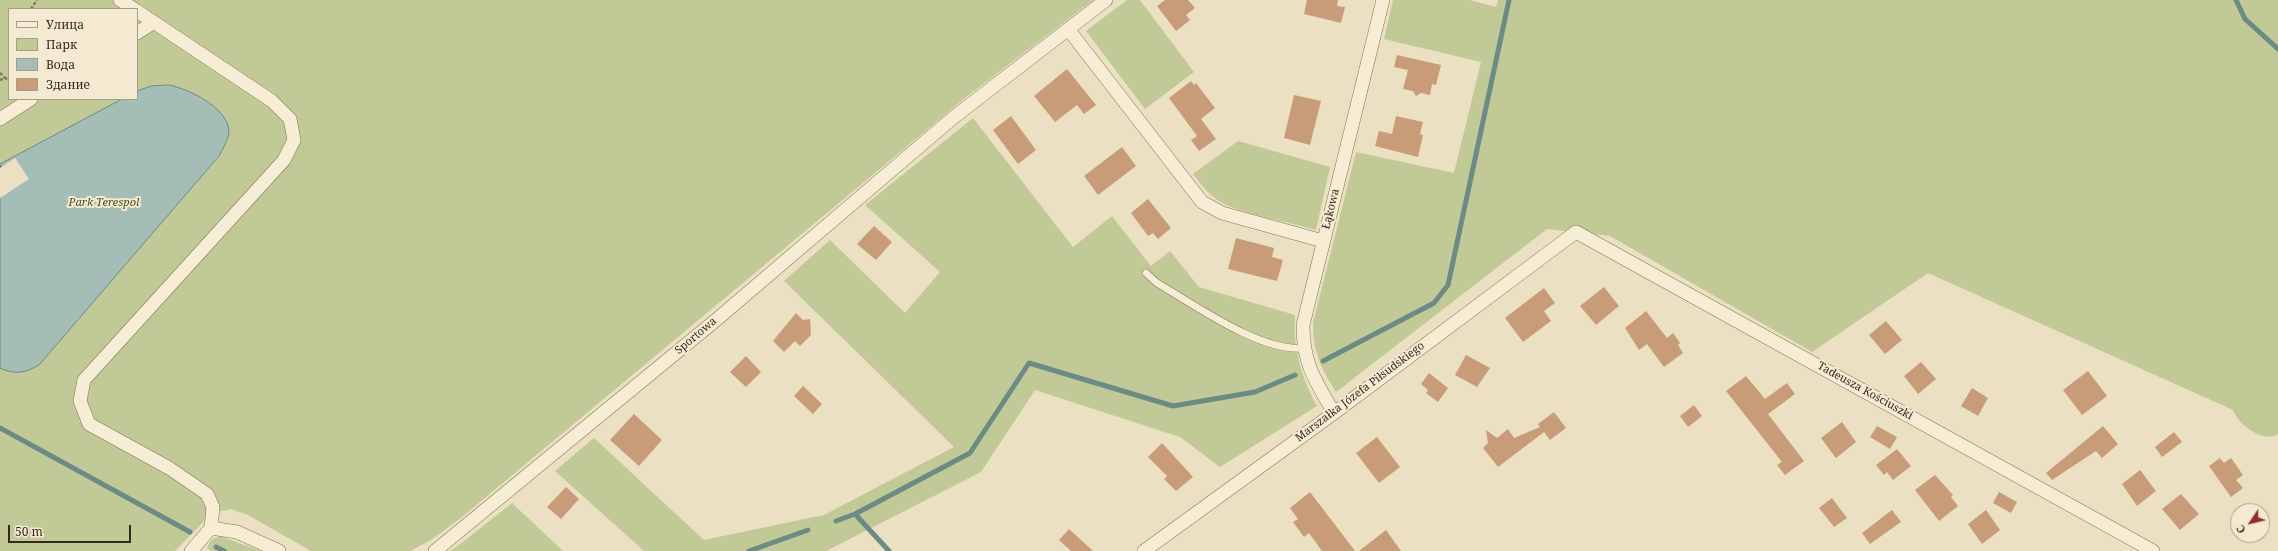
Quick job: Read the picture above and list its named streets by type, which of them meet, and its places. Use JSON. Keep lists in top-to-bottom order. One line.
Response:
{"streets":{"street":["Łąkowa","Sportowa","Tadeusza Kościuszki","Marszałka Józefa Piłsudskiego"]},"crossings":[["Łąkowa","Marszałka Józefa Piłsudskiego"],["Tadeusza Kościuszki","Marszałka Józefa Piłsudskiego"]],"parks":["Park Terespol"],"legend":["Улица","Парк","Вода","Здание"],"scale_bar":"50 m","north":"bottom left"}
